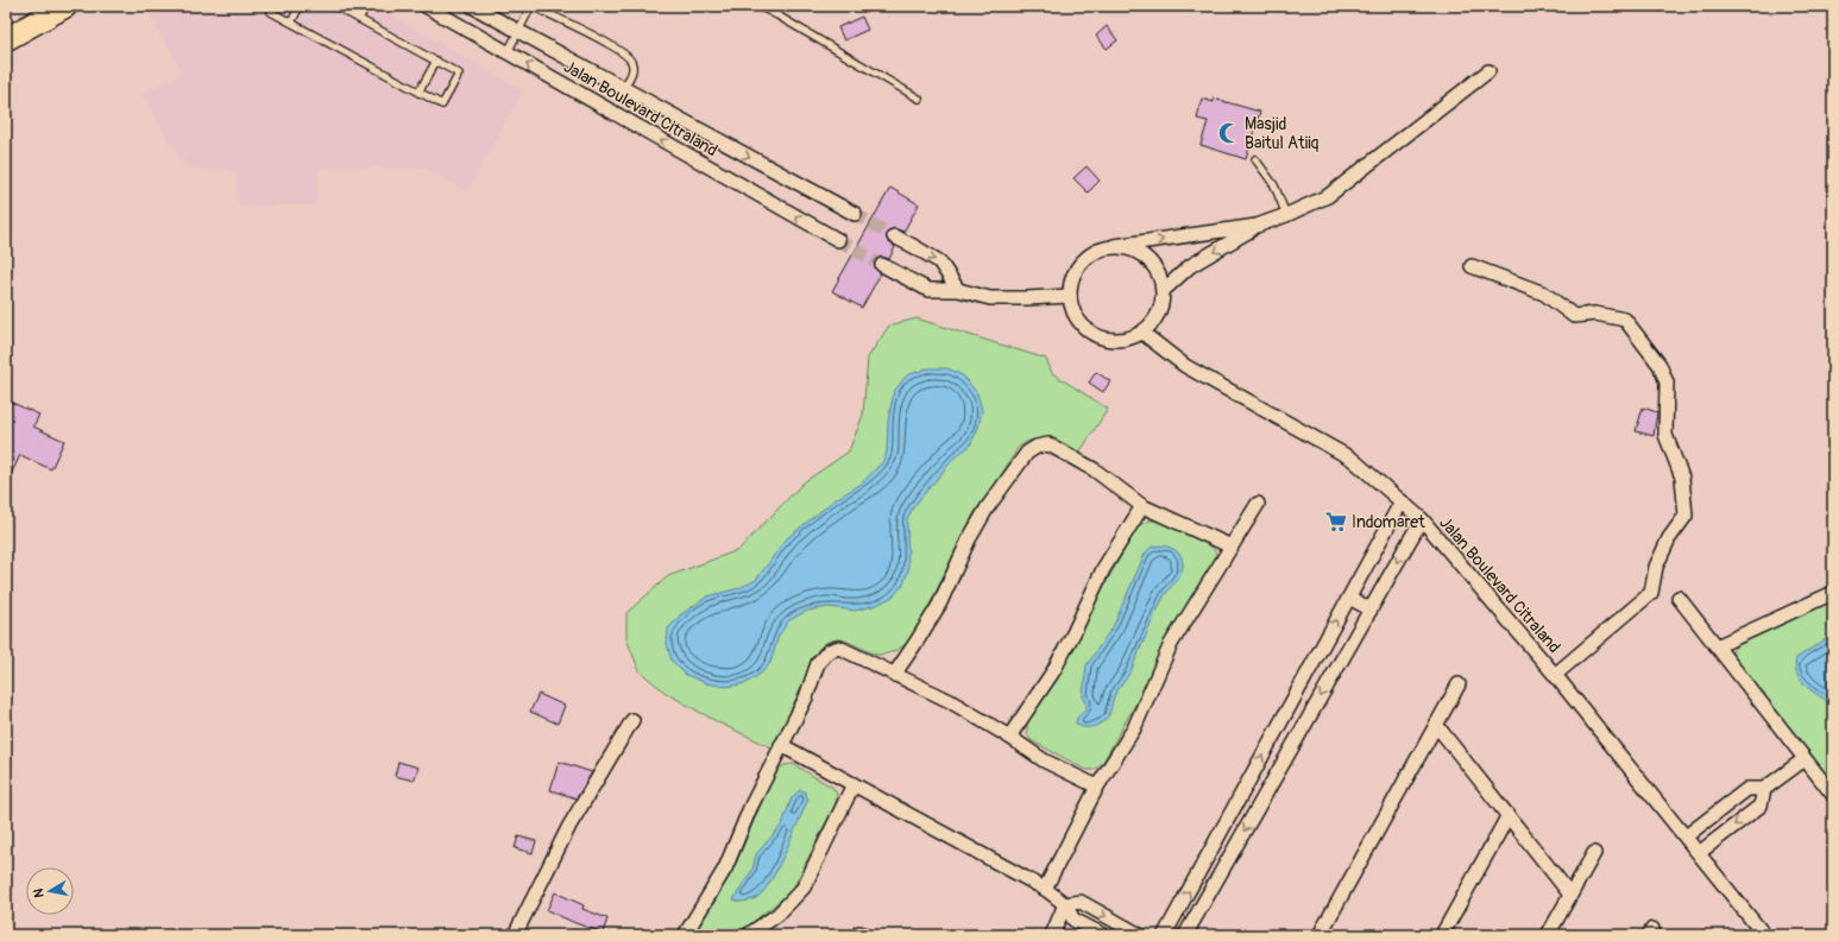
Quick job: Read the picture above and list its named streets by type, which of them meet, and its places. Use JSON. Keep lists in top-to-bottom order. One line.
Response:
{"streets":{"street":["Jalan Boulevard Citraland"]},"places":{"mosque":["Masjid Baitul Atiiq"],"supermarket":["Indomaret"]},"north":"left"}
